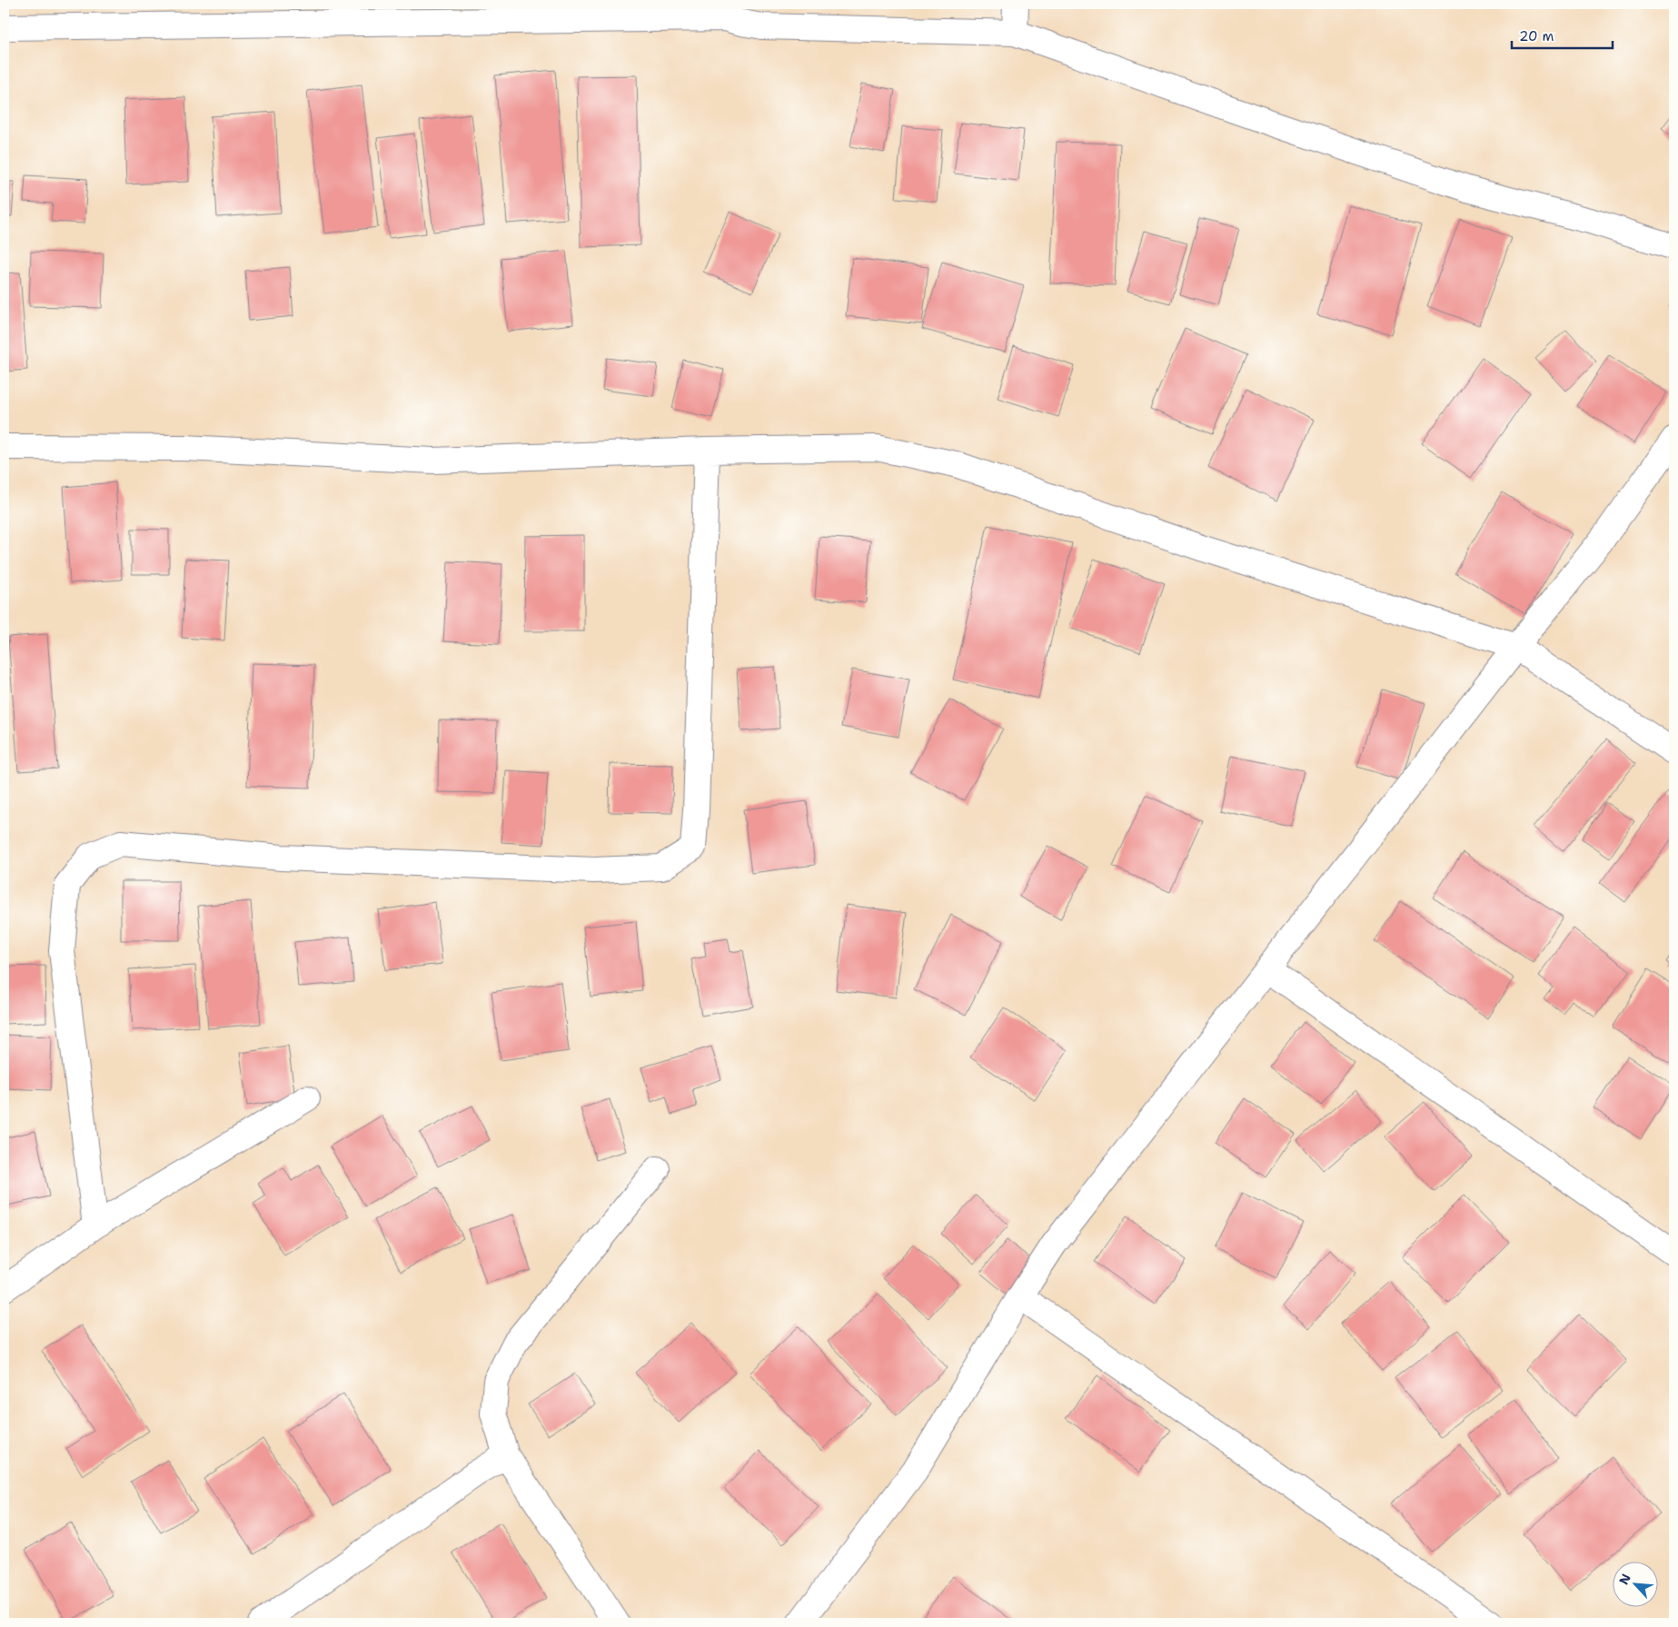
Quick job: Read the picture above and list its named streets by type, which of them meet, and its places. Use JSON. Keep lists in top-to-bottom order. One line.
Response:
{"scale_bar":"20 m","north":"top left"}
